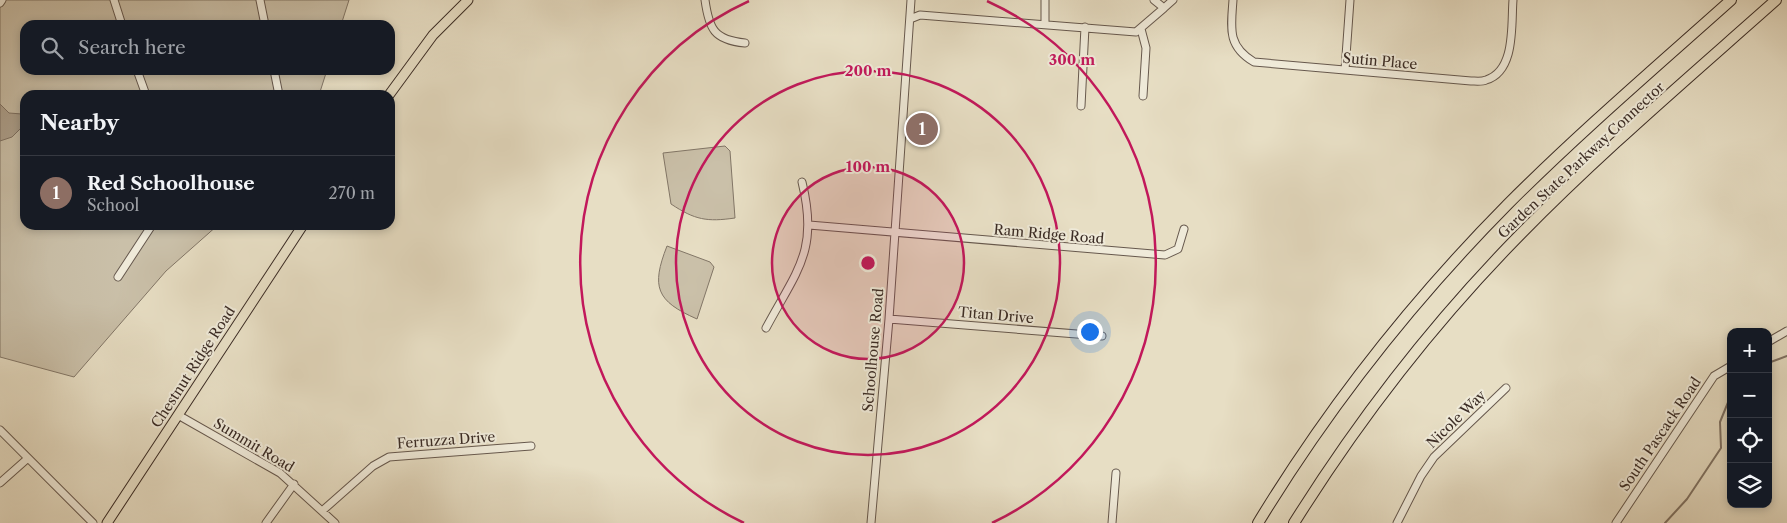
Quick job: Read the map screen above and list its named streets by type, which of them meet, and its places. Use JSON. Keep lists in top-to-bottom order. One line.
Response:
{"streets":{"highway":["Garden State Parkway Connector"],"main road":["Chestnut Ridge Road"],"street":["Sutin Place","Ram Ridge Road","Titan Drive","Schoolhouse Road","Nicole Way","South Pascack Road","Ferruzza Drive","Summit Road"]},"crossings":[["Ram Ridge Road","Schoolhouse Road"],["Titan Drive","Schoolhouse Road"],["Chestnut Ridge Road","Summit Road"],["Ferruzza Drive","Summit Road"]],"page":{"search":"Search here","heading":"Nearby","pins":"1","list":[{"mark":"1","name":"Red Schoolhouse","note":"School","value":"270 m"}],"map_buttons":["+","−"]},"rings":["300 m","200 m","100 m"]}
